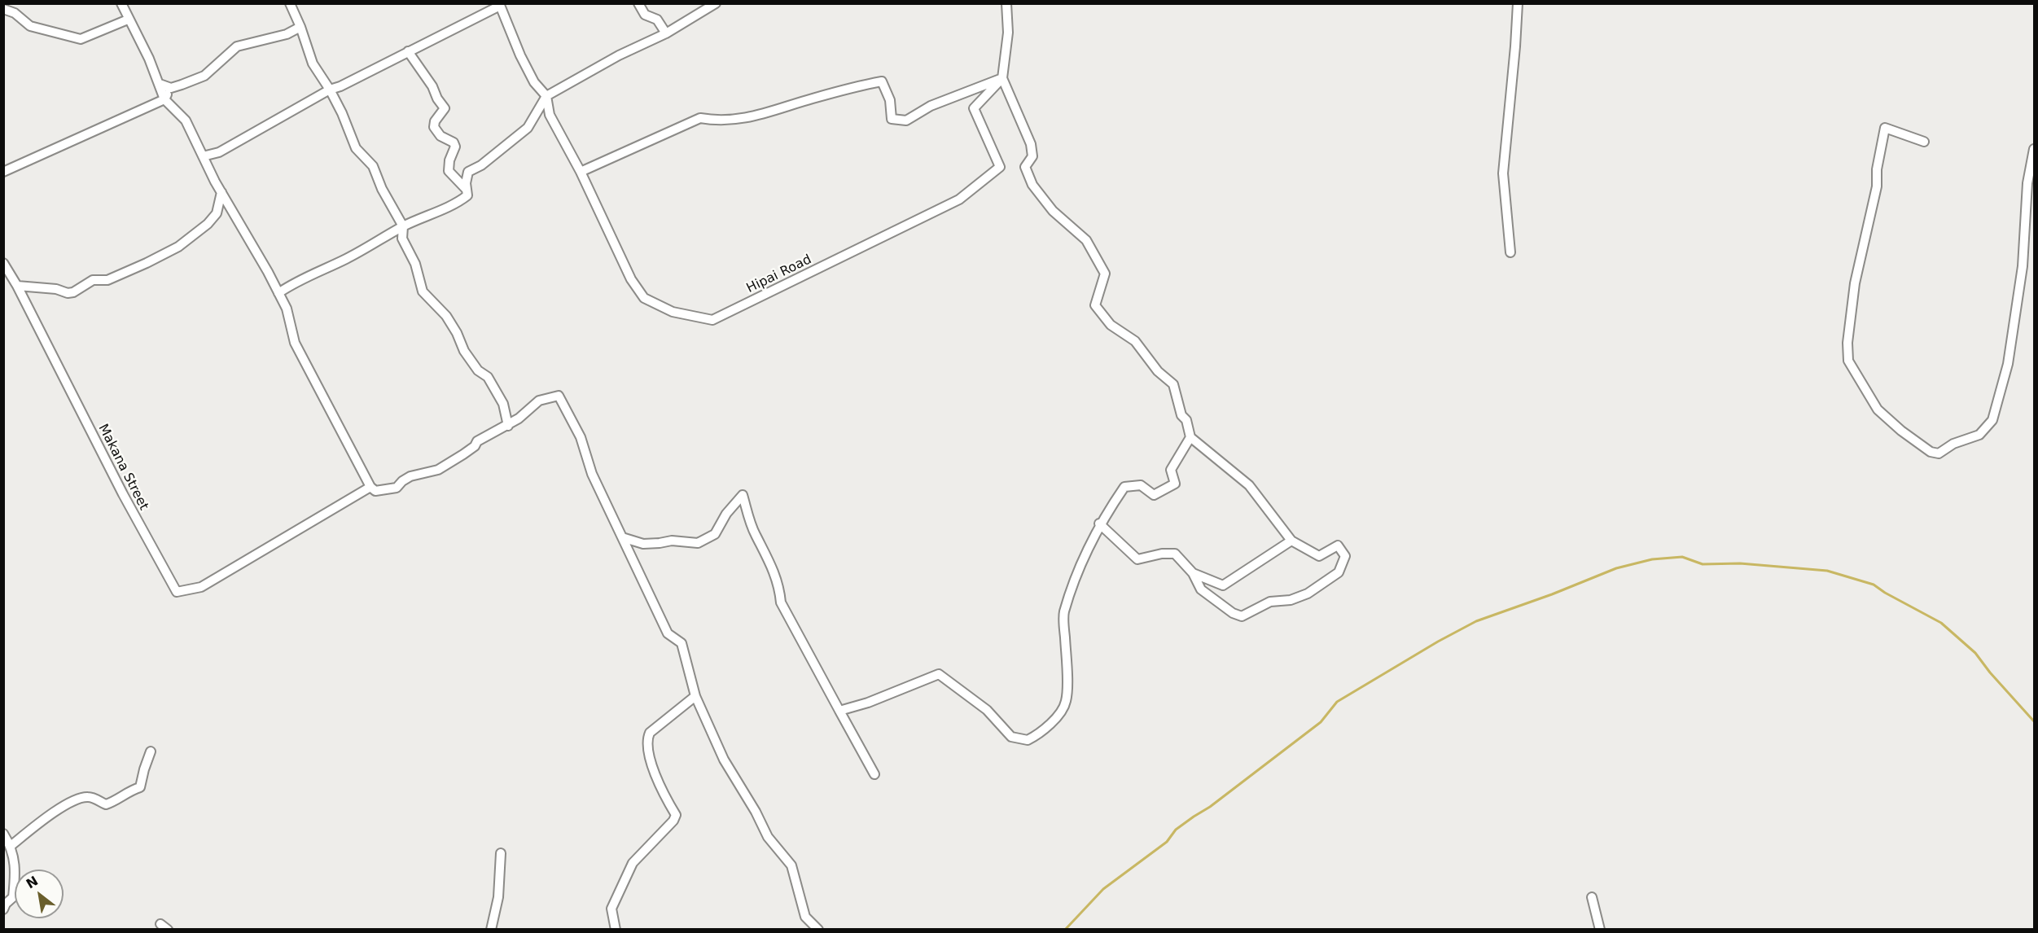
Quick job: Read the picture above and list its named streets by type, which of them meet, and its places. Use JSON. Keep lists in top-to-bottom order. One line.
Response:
{"streets":{"street":["Hipai Road","Makana Street"]},"north":"top left"}
